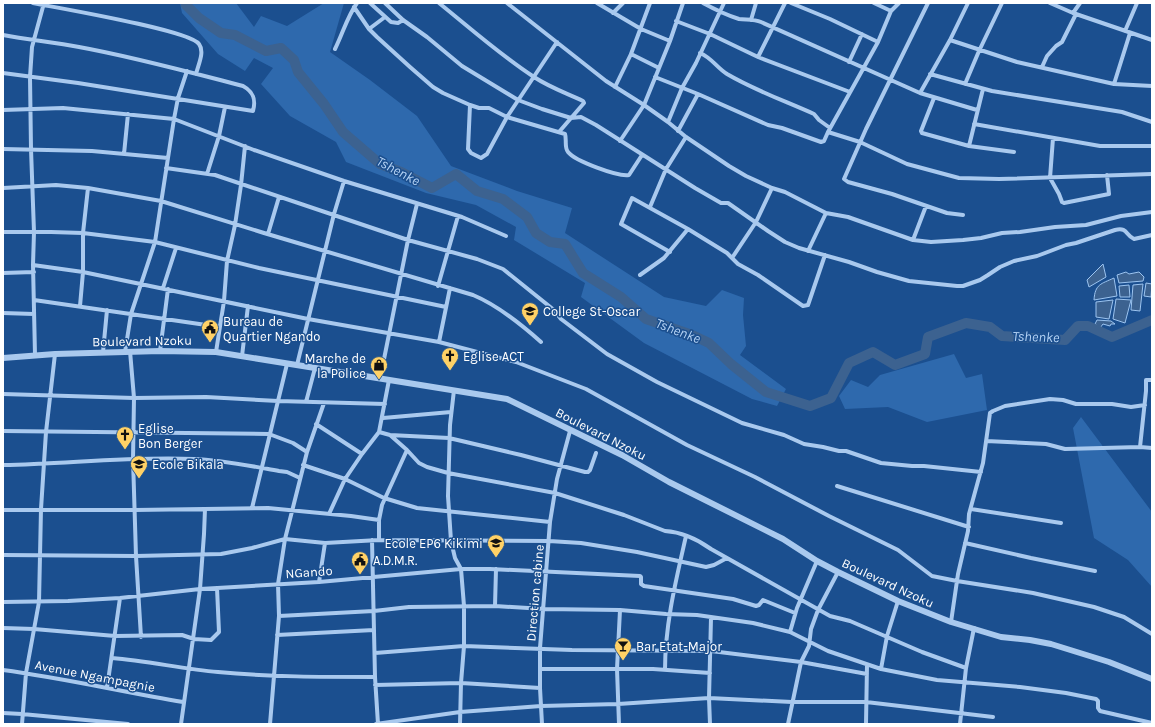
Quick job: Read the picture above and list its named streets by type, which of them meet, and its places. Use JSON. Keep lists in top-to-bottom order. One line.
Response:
{"streets":{"street":["Boulevard Nzoku","NGando","Direction cabine","Avenue Ngampagnie"]},"crossings":[["Boulevard Nzoku","Direction cabine"],["NGando","Direction cabine"]],"water":["Tshenke"],"places":{"school or university":["College St-Oscar","Ecole Bikala","Ecole EP6 Kikimi"],"public building":["Bureau de Quartier Ngando","A.D.M.R."],"church":["Eglise ACT","Eglise Bon Berger"],"shop":["Marche de la Police"],"bar":["Bar Etat-Major"]}}
